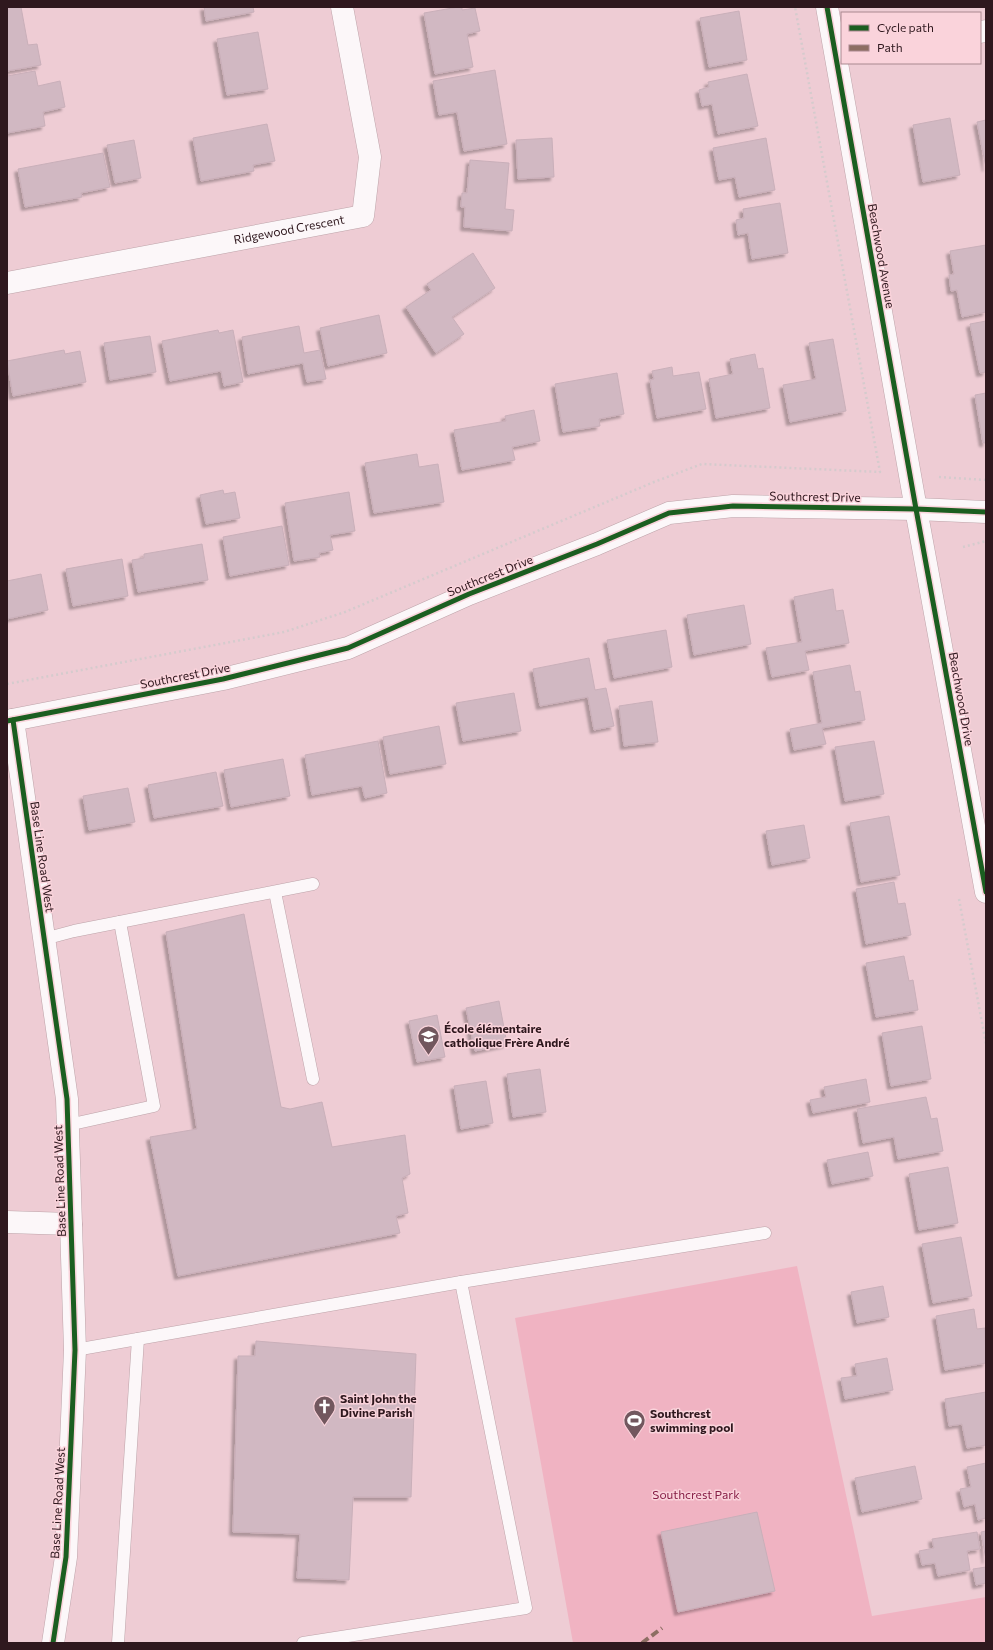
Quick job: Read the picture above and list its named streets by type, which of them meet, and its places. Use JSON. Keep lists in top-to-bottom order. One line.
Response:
{"streets":{"street":["Ridgewood Crescent","Beachwood Avenue","Southcrest Drive","Beachwood Drive","Base Line Road West"]},"crossings":[["Beachwood Avenue","Southcrest Drive"],["Beachwood Avenue","Beachwood Drive"],["Southcrest Drive","Beachwood Drive"],["Southcrest Drive","Base Line Road West"]],"parks":["Southcrest Park"],"places":{"school or university":["École élémentaire catholique Frère André"],"church":["Saint John the Divine Parish"],"sports":["Southcrest swimming pool"]},"legend":["Cycle path","Path"]}
